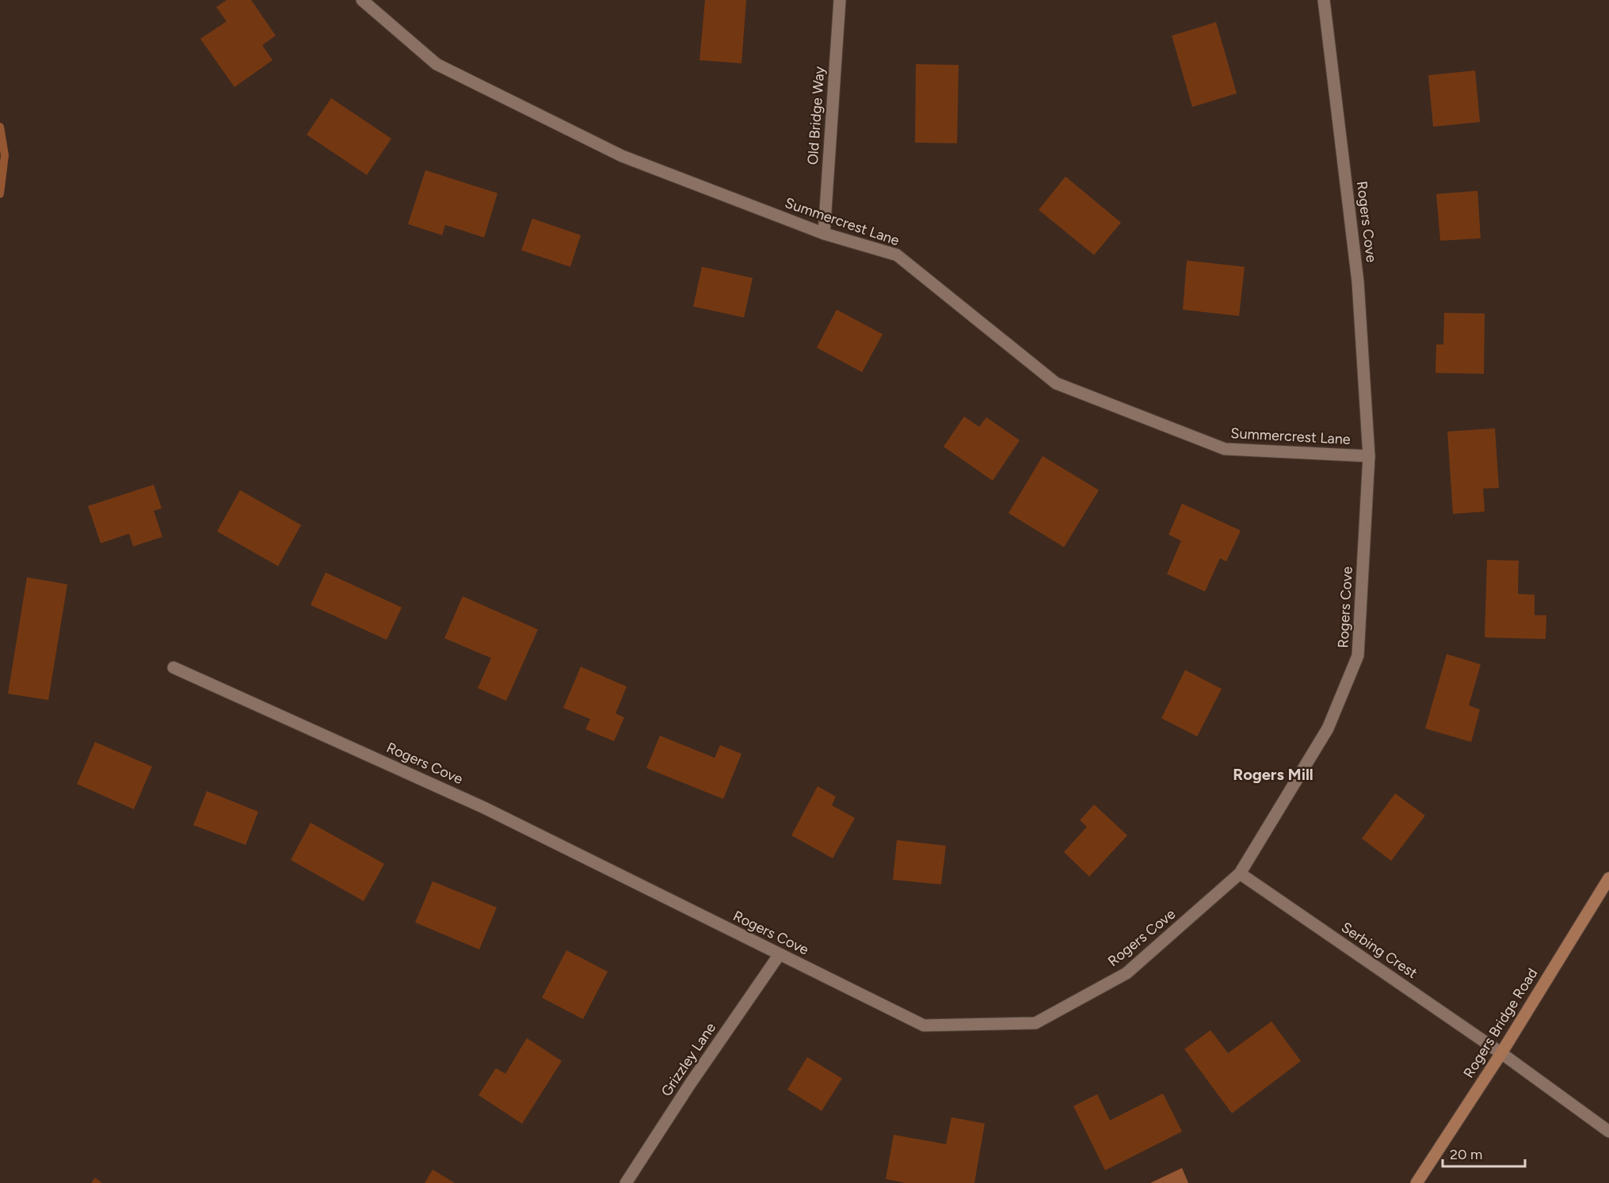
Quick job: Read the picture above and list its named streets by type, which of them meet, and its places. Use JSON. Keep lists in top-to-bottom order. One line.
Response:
{"streets":{"street":["Old Bridge Way","Summercrest Lane","Rogers Cove","Serbing Crest","Rogers Bridge Road","Grizzley Lane"]},"crossings":[["Old Bridge Way","Summercrest Lane"],["Summercrest Lane","Rogers Cove"],["Rogers Cove","Serbing Crest"],["Rogers Cove","Grizzley Lane"],["Serbing Crest","Rogers Bridge Road"]],"districts":["Rogers Mill"],"scale_bar":"20 m"}
